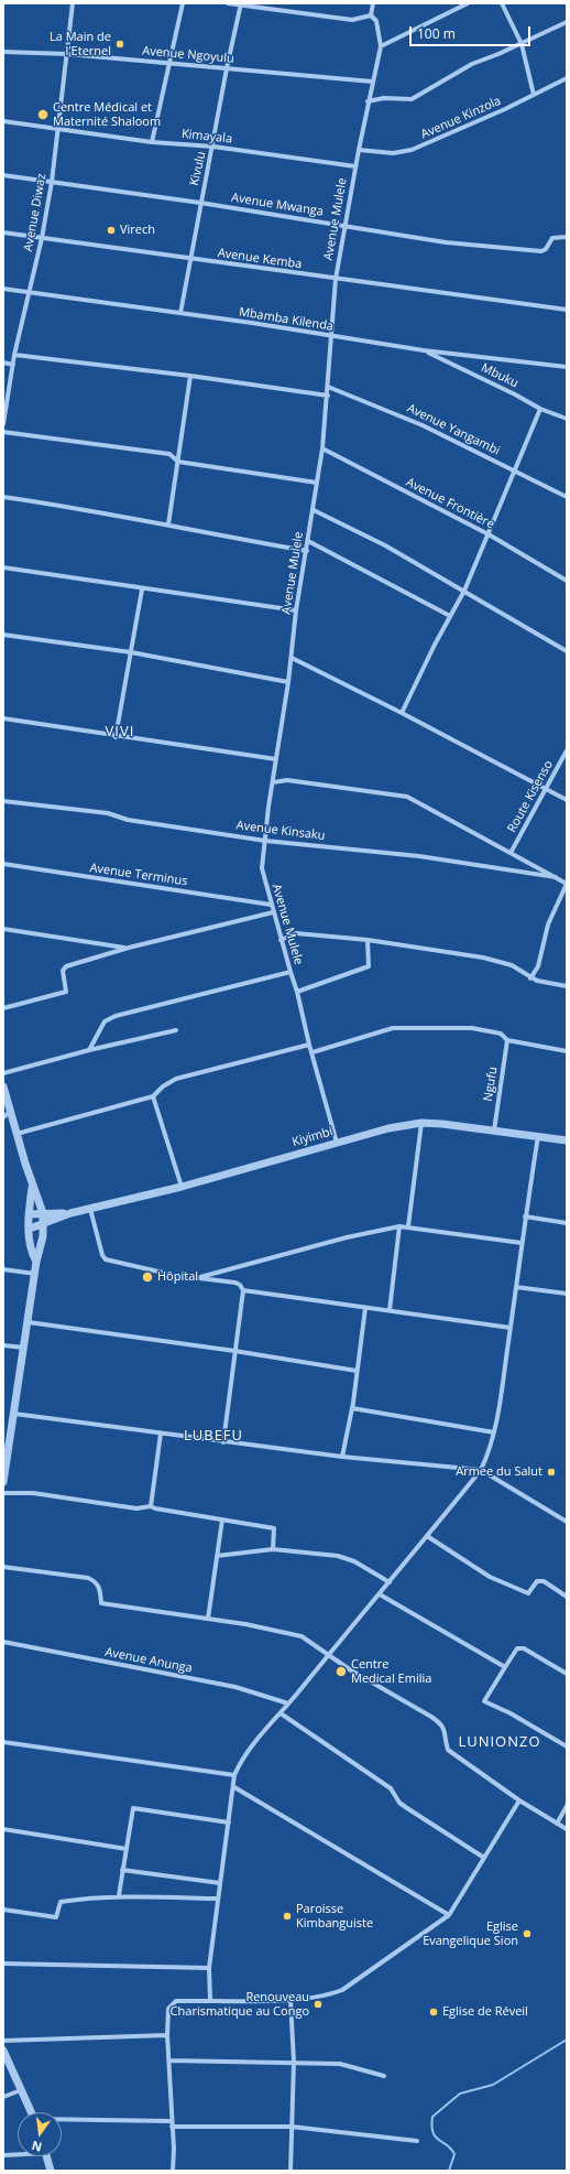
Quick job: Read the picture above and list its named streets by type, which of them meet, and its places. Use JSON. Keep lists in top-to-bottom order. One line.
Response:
{"streets":{"street":["Avenue Ngoyulu","Avenue Kinzola","Kimayala","Kivulu","Avenue Mwanga","Avenue Diwaz","Avenue Mulele","Avenue Kemba","Mbamba Kilenda","Mbuku","Avenue Yangambi","Avenue Frontière","Route Kisenso","Avenue Kinsaku","Avenue Terminus","Ngufu","Kiyimbi","Avenue Anunga"]},"crossings":[["Avenue Ngoyulu","Kivulu"],["Avenue Ngoyulu","Avenue Diwaz"],["Avenue Ngoyulu","Avenue Mulele"],["Avenue Kinzola","Avenue Mulele"],["Kimayala","Kivulu"],["Kimayala","Avenue Diwaz"],["Kimayala","Avenue Mulele"],["Kivulu","Avenue Mwanga"],["Kivulu","Avenue Kemba"],["Kivulu","Mbamba Kilenda"],["Avenue Mwanga","Avenue Diwaz"],["Avenue Mwanga","Avenue Mulele"],["Avenue Diwaz","Avenue Kemba"],["Avenue Diwaz","Mbamba Kilenda"],["Avenue Mulele","Avenue Kemba"],["Avenue Mulele","Mbamba Kilenda"],["Avenue Mulele","Avenue Yangambi"],["Avenue Mulele","Avenue Frontière"],["Avenue Mulele","Avenue Kinsaku"],["Avenue Mulele","Avenue Terminus"],["Avenue Mulele","Kiyimbi"],["Mbamba Kilenda","Mbuku"],["Ngufu","Kiyimbi"]],"districts":["VIVI","LUBEFU","LUNIONZO"],"places":["La Main de l'Eternel","Centre Médical et Maternité Shaloom","Virech","Hôpital","Armee du Salut","Centre Medical Emilia","Paroisse Kimbanguiste","Eglise Evangelique Sion","Renouveau Charismatique au Congo","Eglise de Réveil"],"scale_bar":"100 m","north":"bottom"}
